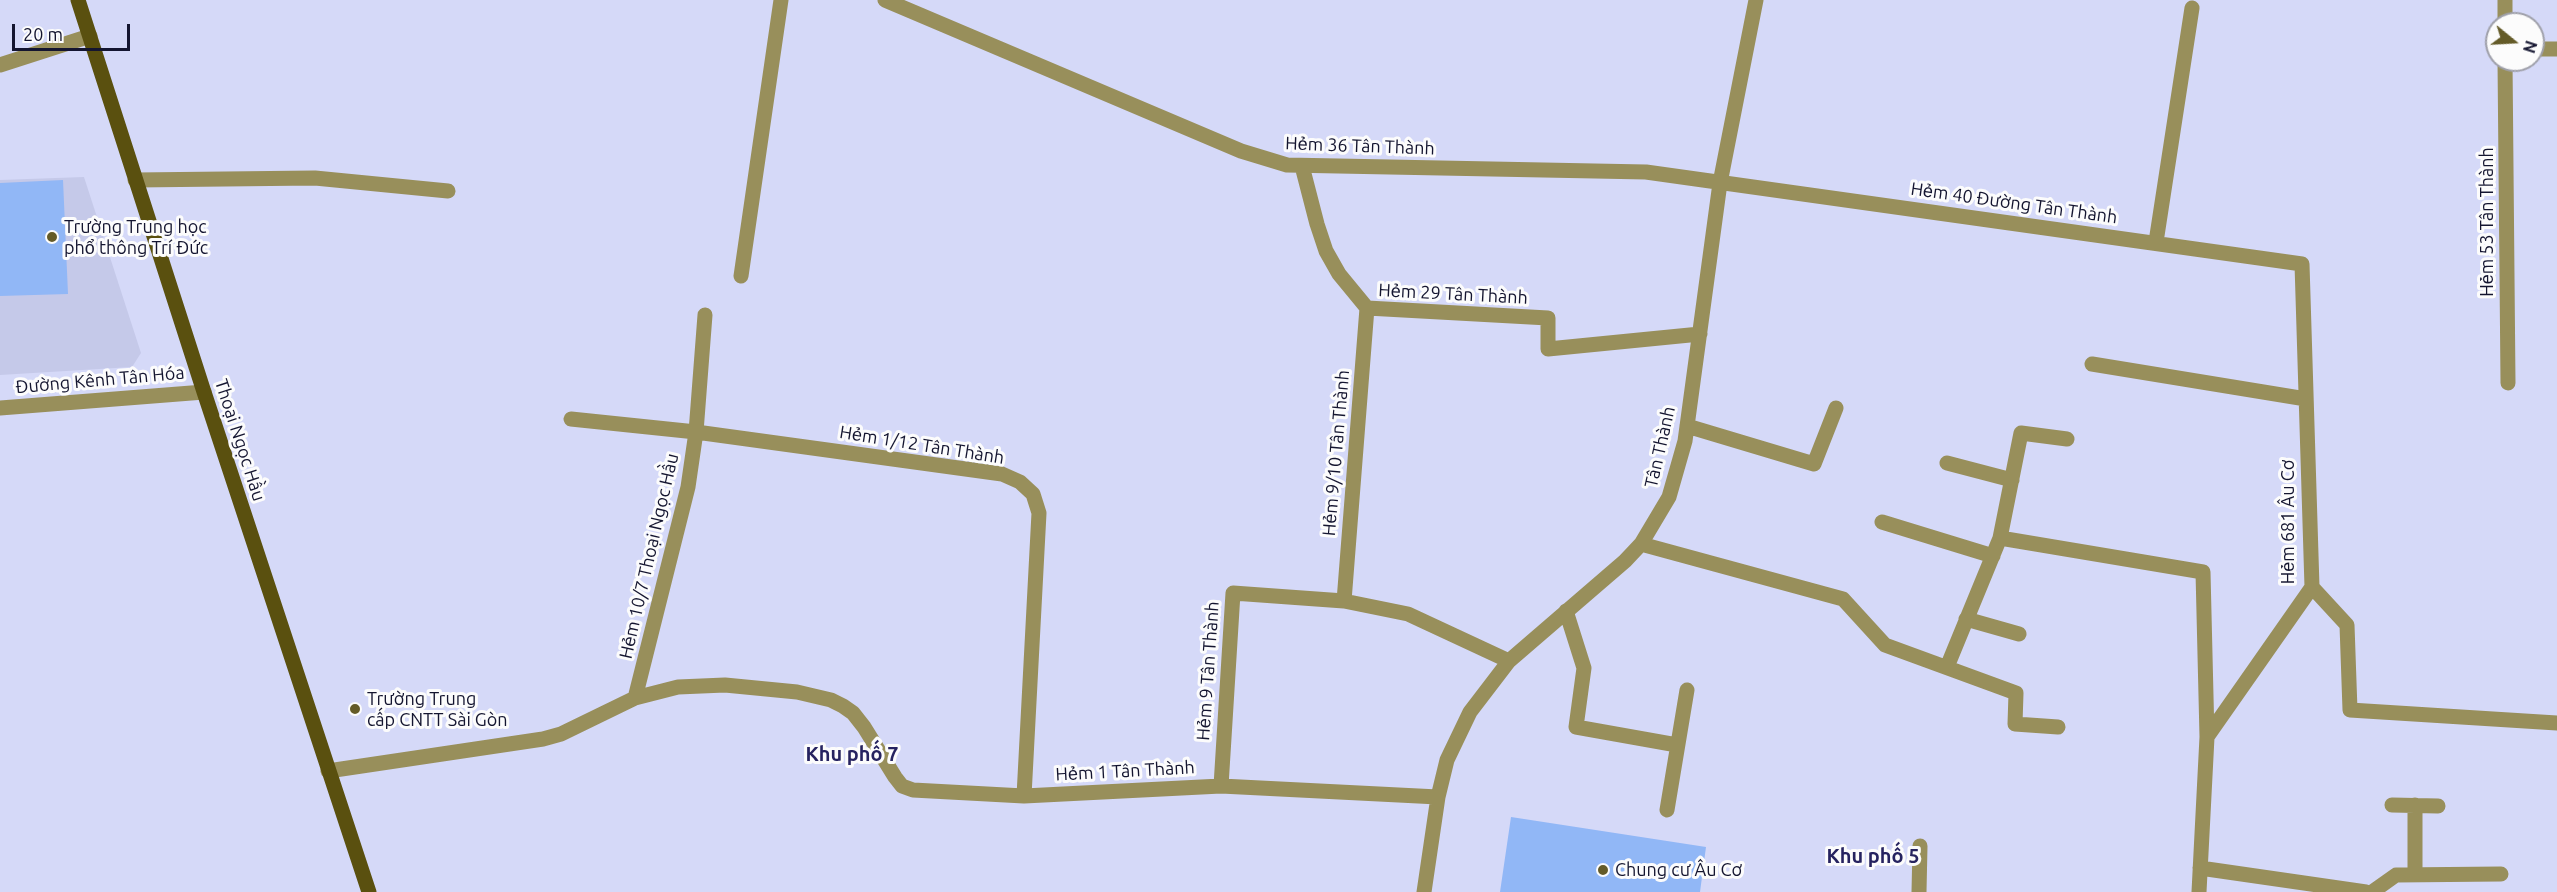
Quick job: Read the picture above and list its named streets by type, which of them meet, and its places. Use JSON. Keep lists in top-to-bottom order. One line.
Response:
{"streets":{"main road":["Thoại Ngọc Hầu"],"street":["Hẻm 36 Tân Thành","Hẻm 40 Đường Tân Thành","Hẻm 53 Tân Thành","Hẻm 29 Tân Thành","Đường Kênh Tân Hóa","Hẻm 1/12 Tân Thành","Tân Thành","Hẻm 9/10 Tân Thành","Hẻm 681 Âu Cơ","Hẻm 10/7 Thoại Ngọc Hầu","Hẻm 9 Tân Thành","Hẻm 1 Tân Thành"]},"crossings":[["Hẻm 36 Tân Thành","Hẻm 40 Đường Tân Thành"],["Hẻm 36 Tân Thành","Hẻm 29 Tân Thành"],["Hẻm 36 Tân Thành","Tân Thành"],["Hẻm 40 Đường Tân Thành","Tân Thành"],["Hẻm 40 Đường Tân Thành","Hẻm 681 Âu Cơ"],["Hẻm 29 Tân Thành","Tân Thành"],["Hẻm 29 Tân Thành","Hẻm 9/10 Tân Thành"],["Đường Kênh Tân Hóa","Thoại Ngọc Hầu"],["Hẻm 1/12 Tân Thành","Hẻm 10/7 Thoại Ngọc Hầu"],["Hẻm 1/12 Tân Thành","Hẻm 1 Tân Thành"],["Tân Thành","Hẻm 9 Tân Thành"],["Tân Thành","Hẻm 1 Tân Thành"],["Hẻm 9/10 Tân Thành","Hẻm 9 Tân Thành"],["Hẻm 10/7 Thoại Ngọc Hầu","Hẻm 1 Tân Thành"],["Hẻm 9 Tân Thành","Hẻm 1 Tân Thành"]],"districts":["Khu phố 7","Khu phố 5"],"places":["Trường Trung học phổ thông Trí Đức","Trường Trung cấp CNTT Sài Gòn","Chung cư Âu Cơ"],"scale_bar":"20 m","north":"right"}
